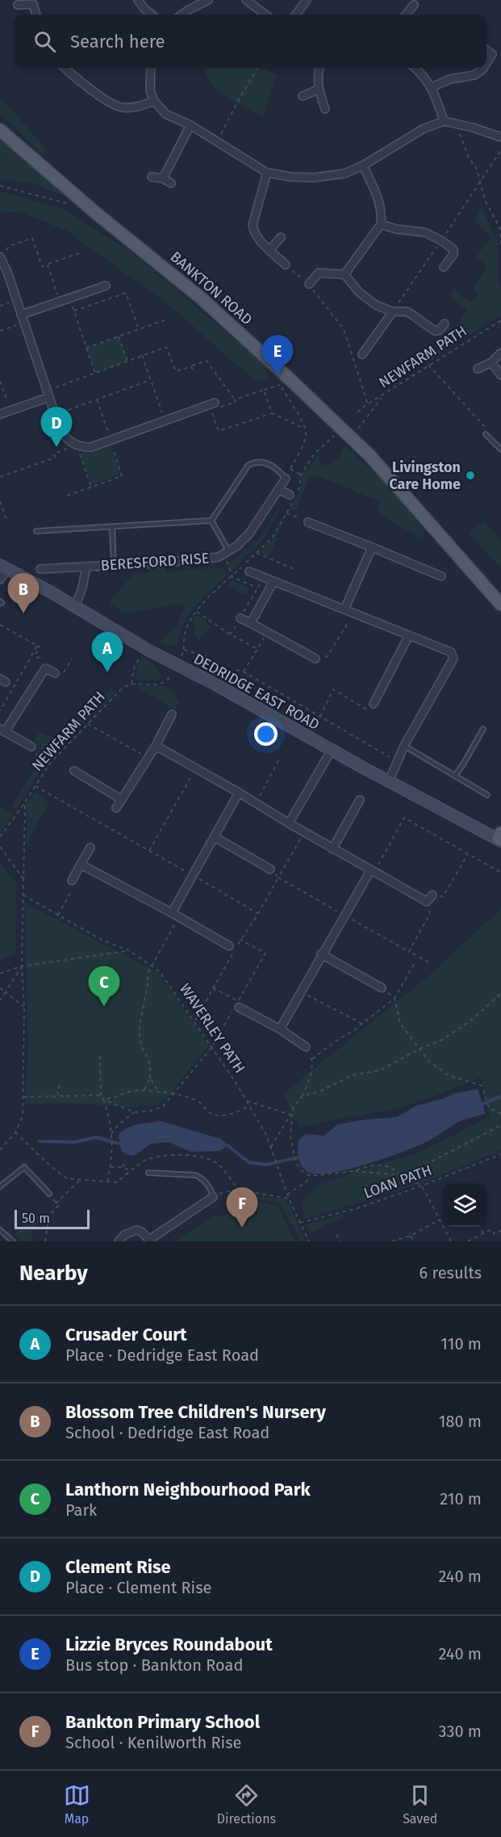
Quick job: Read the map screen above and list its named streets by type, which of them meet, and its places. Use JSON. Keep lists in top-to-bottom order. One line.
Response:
{"streets":{"main road":["BANKTON ROAD"],"street":["BERESFORD RISE","DEDRIDGE EAST ROAD"],"path":["NEWFARM PATH","WAVERLEY PATH","LOAN PATH"]},"crossings":[["BERESFORD RISE","DEDRIDGE EAST ROAD"],["WAVERLEY PATH","LOAN PATH"]],"places":["Livingston Care Home"],"scale_bar":"50 m","page":{"search":"Search here","pins":["E","D","B","A","C","F"],"scale":"50 m","heading":["Nearby","6 results"],"list":[{"mark":"A","name":"Crusader Court","note":"Place · Dedridge East Road","value":"110 m"},{"mark":"B","name":"Blossom Tree Children's Nursery","note":"School · Dedridge East Road","value":"180 m"},{"mark":"C","name":"Lanthorn Neighbourhood Park","note":"Park","value":"210 m"},{"mark":"D","name":"Clement Rise","note":"Place · Clement Rise","value":"240 m"},{"mark":"E","name":"Lizzie Bryces Roundabout","note":"Bus stop · Bankton Road","value":"240 m"},{"mark":"F","name":"Bankton Primary School","note":"School · Kenilworth Rise","value":"330 m"}],"nav":["Map","Directions","Saved"]}}
